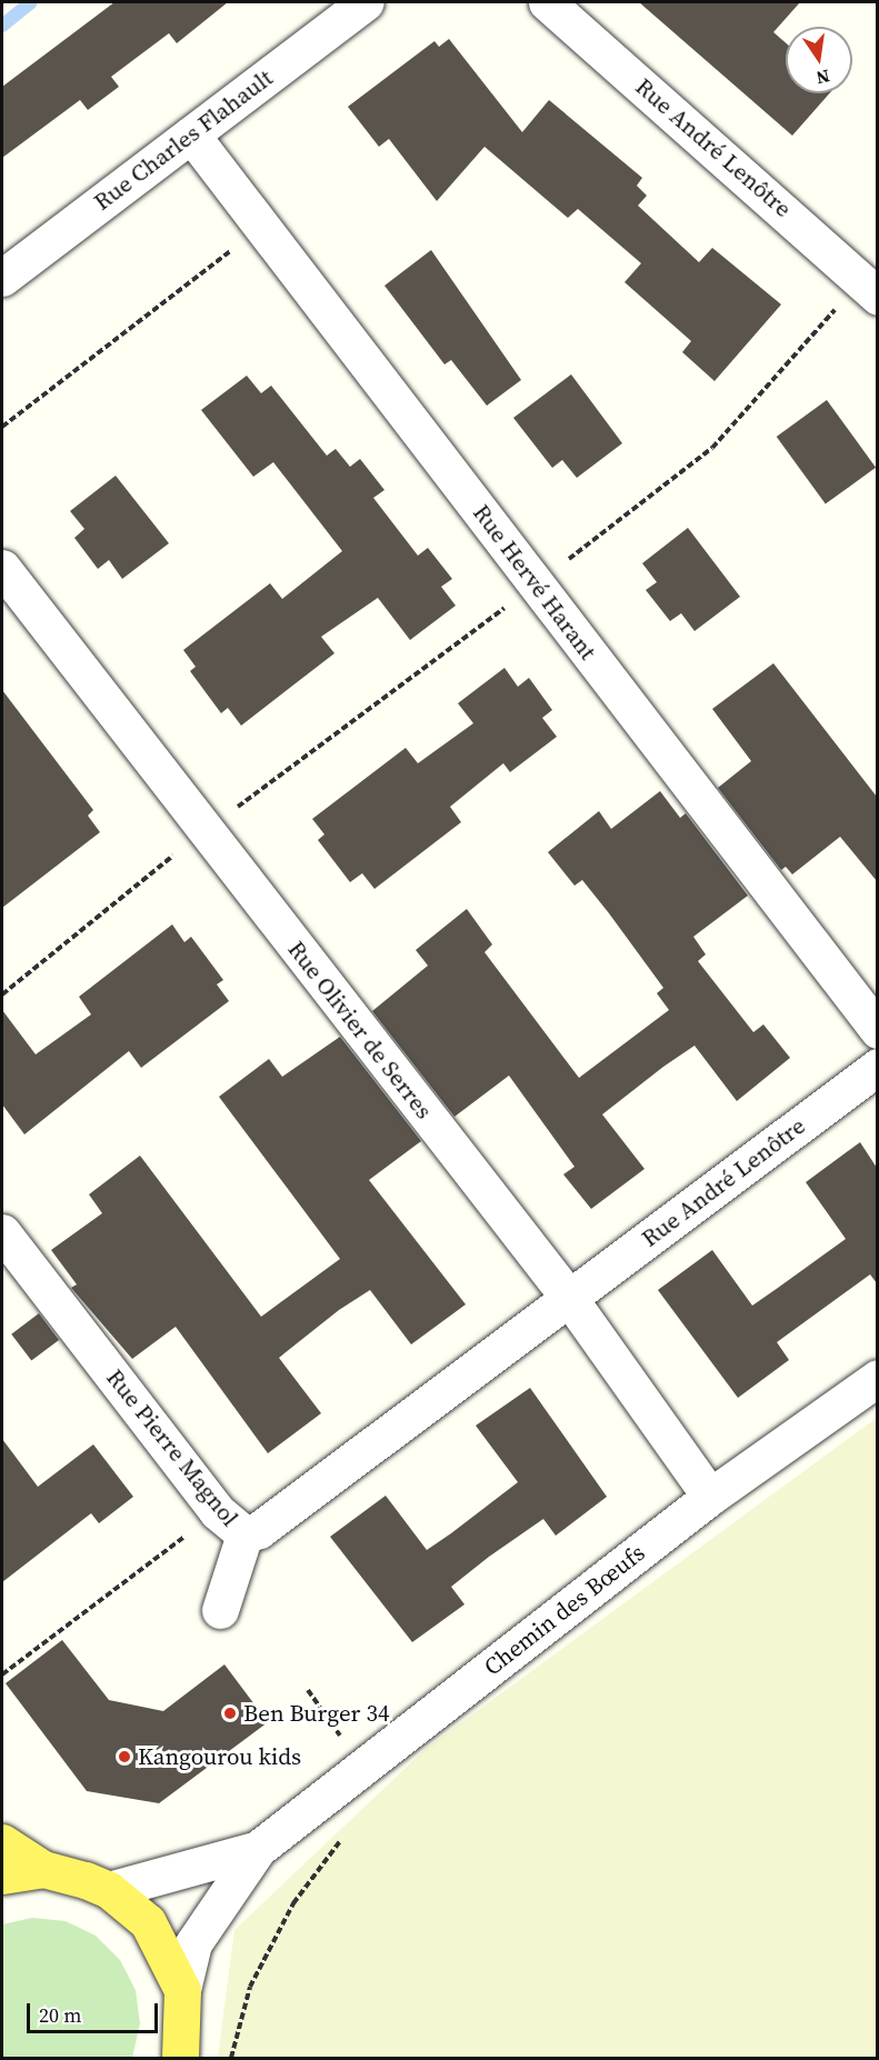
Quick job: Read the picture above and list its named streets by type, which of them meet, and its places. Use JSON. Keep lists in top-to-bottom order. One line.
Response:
{"streets":{"street":["Rue Charles Flahault","Rue André Lenôtre","Rue Hervé Harant","Rue Olivier de Serres","Rue Pierre Magnol","Chemin des Bœufs"]},"crossings":[["Rue Charles Flahault","Rue Hervé Harant"],["Rue André Lenôtre","Rue Olivier de Serres"],["Rue André Lenôtre","Rue Pierre Magnol"],["Rue Olivier de Serres","Rue Pierre Magnol"],["Rue Olivier de Serres","Chemin des Bœufs"]],"places":["Ben Burger 34","Kangourou kids"],"scale_bar":"20 m","north":"bottom"}
